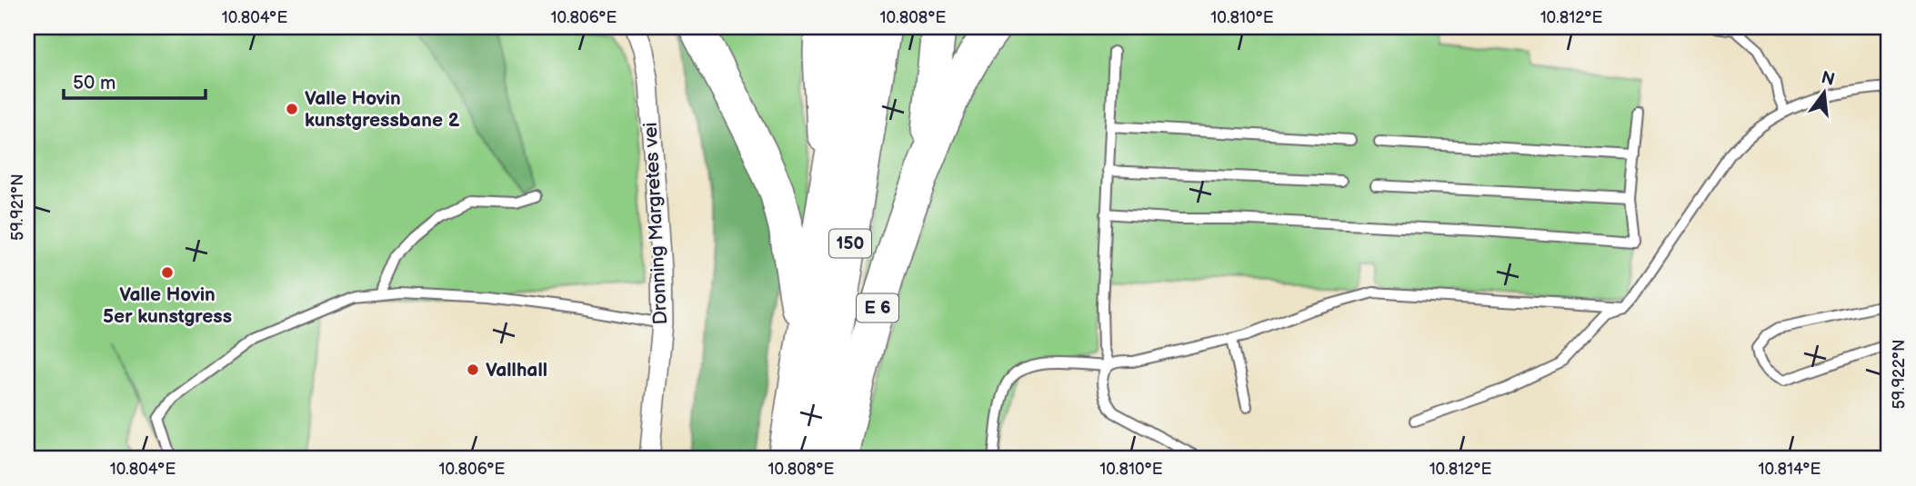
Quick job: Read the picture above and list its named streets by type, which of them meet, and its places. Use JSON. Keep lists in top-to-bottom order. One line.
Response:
{"streets":{"highway":["150","E 6"],"street":["Dronning Margretes vei"]},"places":["Valle Hovin kunstgressbane 2","Valle Hovin 5er kunstgress","Vallhall"],"scale_bar":"50 m","north":"top","coordinates":["10.804°E","10.806°E","10.808°E","10.810°E","10.812°E","59.921°N","59.922°N","10.814°E"]}
